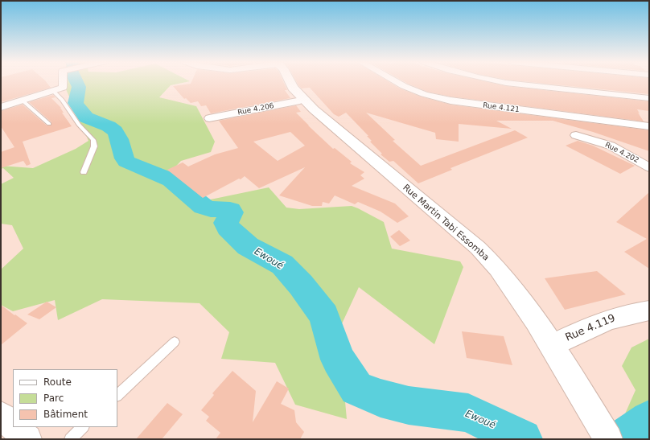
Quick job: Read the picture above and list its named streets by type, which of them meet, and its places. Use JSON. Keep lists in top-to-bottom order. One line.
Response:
{"streets":{"main road":["Rue Martin Tabi Essomba","Rue 4.119"],"street":["Rue 4.121","Rue 4.206","Rue 4.202"]},"crossings":[["Rue 4.206","Rue Martin Tabi Essomba"],["Rue Martin Tabi Essomba","Rue 4.119"]],"water":["Ewoué"],"legend":["Route","Parc","Bâtiment"]}
